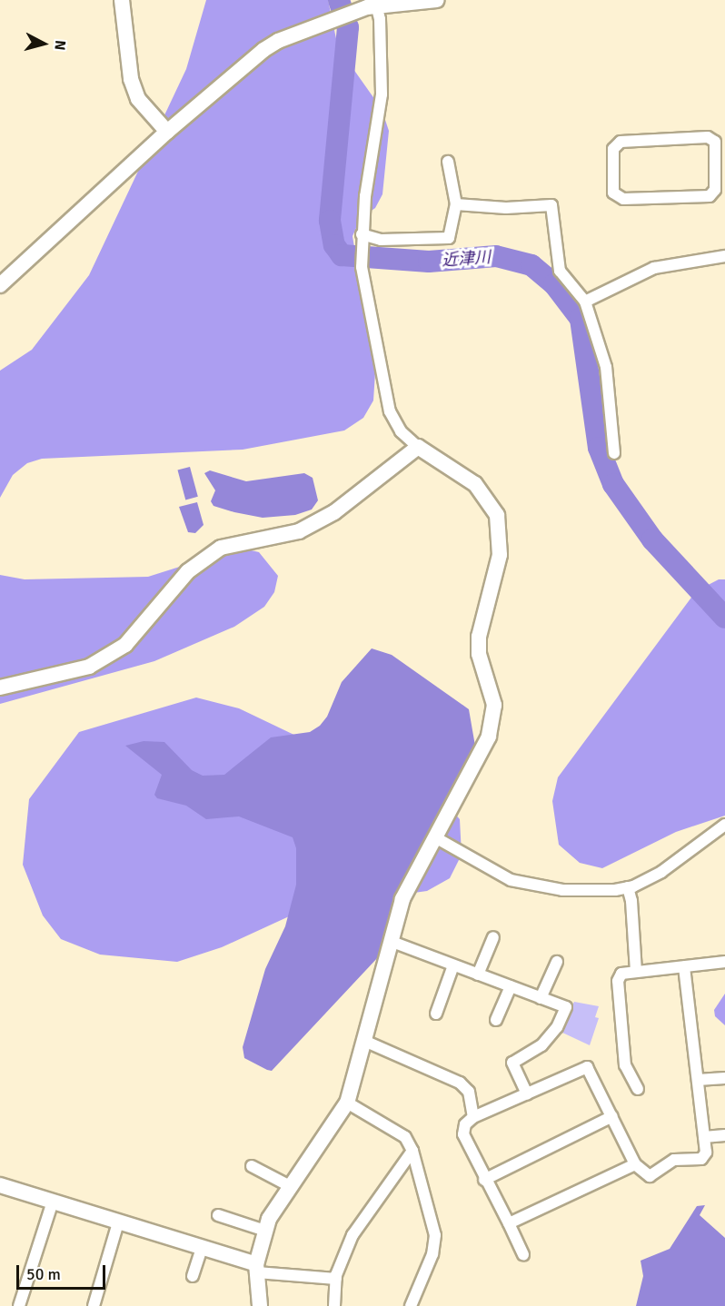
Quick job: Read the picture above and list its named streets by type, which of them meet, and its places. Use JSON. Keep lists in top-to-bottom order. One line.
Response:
{"water":["近津川"],"scale_bar":"50 m","north":"right"}
